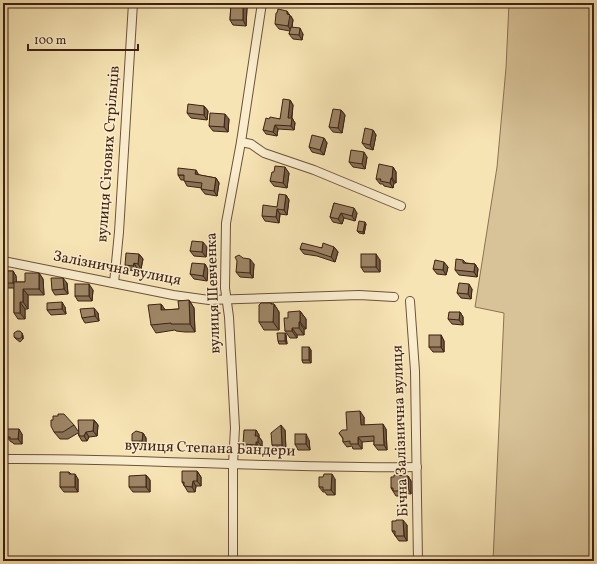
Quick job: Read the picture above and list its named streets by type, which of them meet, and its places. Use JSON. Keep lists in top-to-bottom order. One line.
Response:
{"streets":{"street":["вулиця Січових Стрільців","Залізнична вулиця","вулиця Шевченка","Бічна Залізнична вулиця","вулиця Степана Бандери"]},"crossings":[["вулиця Січових Стрільців","Залізнична вулиця"],["Залізнична вулиця","вулиця Шевченка"],["вулиця Шевченка","вулиця Степана Бандери"],["Бічна Залізнична вулиця","вулиця Степана Бандери"]],"scale_bar":"100 m"}
